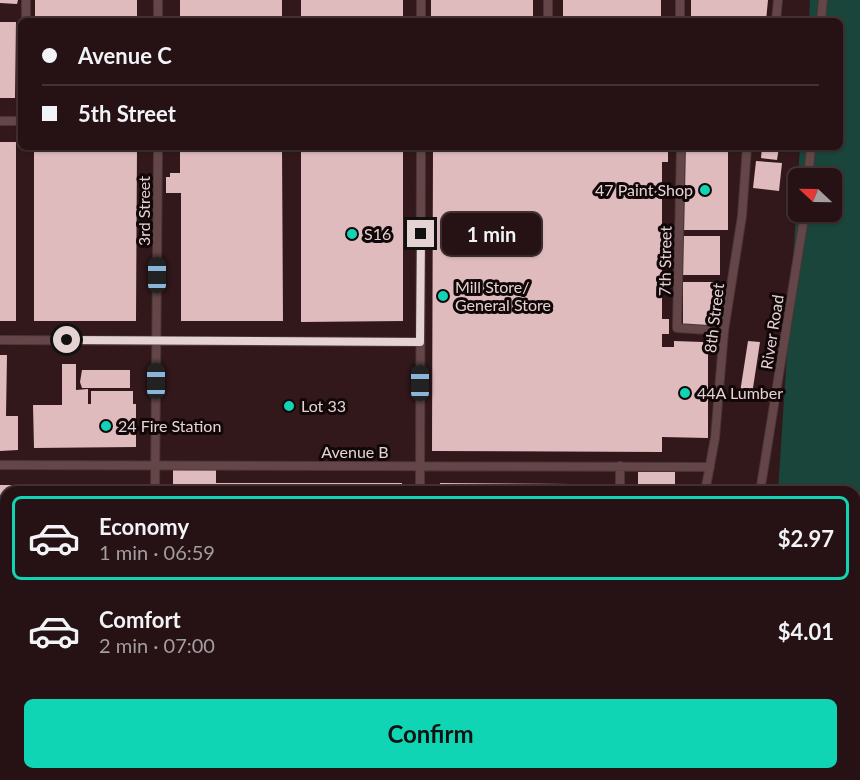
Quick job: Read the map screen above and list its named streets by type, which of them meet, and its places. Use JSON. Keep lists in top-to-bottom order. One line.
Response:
{"streets":{"lane":["3rd Street","7th Street","8th Street","River Road","Avenue B"]},"crossings":[["3rd Street","Avenue B"],["7th Street","8th Street"],["8th Street","Avenue B"]],"places":["47 Paint Shop","S16","Mill Store/ General Store","44A Lumber","Lot 33","24 Fire Station"],"north":"left","page":{"banner":["Avenue C","5th Street"],"bubble":"1 min","list":[{"name":"Economy","note":"1 min · 06:59","value":"$2.97"},{"name":"Comfort","note":"2 min · 07:00","value":"$4.01"}],"buttons":"Confirm"}}
